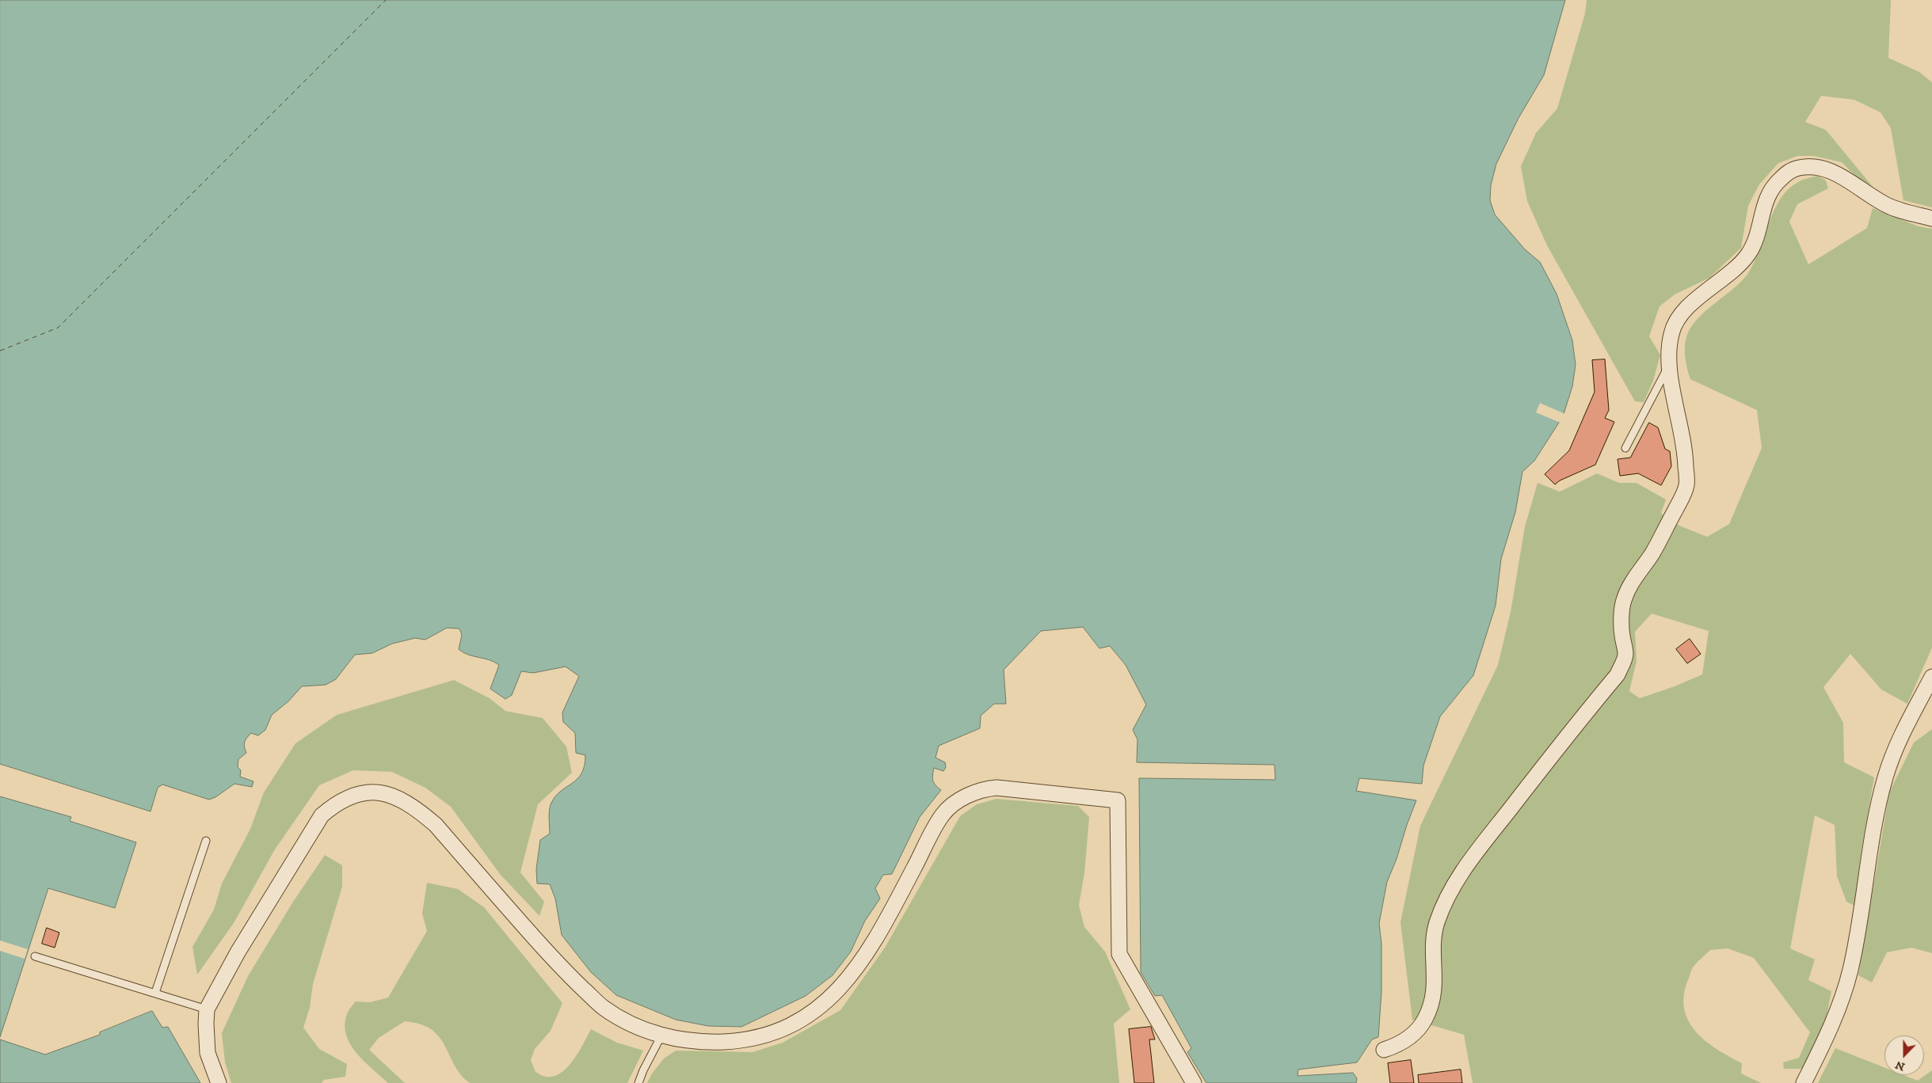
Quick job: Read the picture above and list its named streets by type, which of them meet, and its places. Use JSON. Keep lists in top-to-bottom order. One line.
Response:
{"north":"bottom"}
